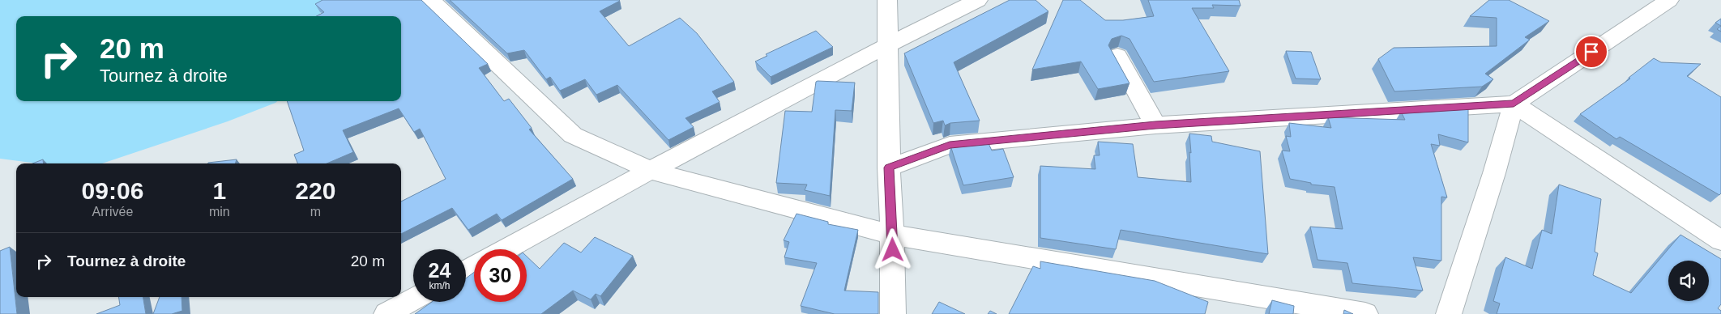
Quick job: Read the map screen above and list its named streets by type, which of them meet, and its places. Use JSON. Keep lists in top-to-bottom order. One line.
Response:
{"page":{"turn":["20 m","Tournez à droite"],"eta":["09:06","Arrivée","1","min","220","m"],"list":[{"name":"Tournez à droite","value":"20 m"}],"speed":"24 km/h","limit":"30"}}
